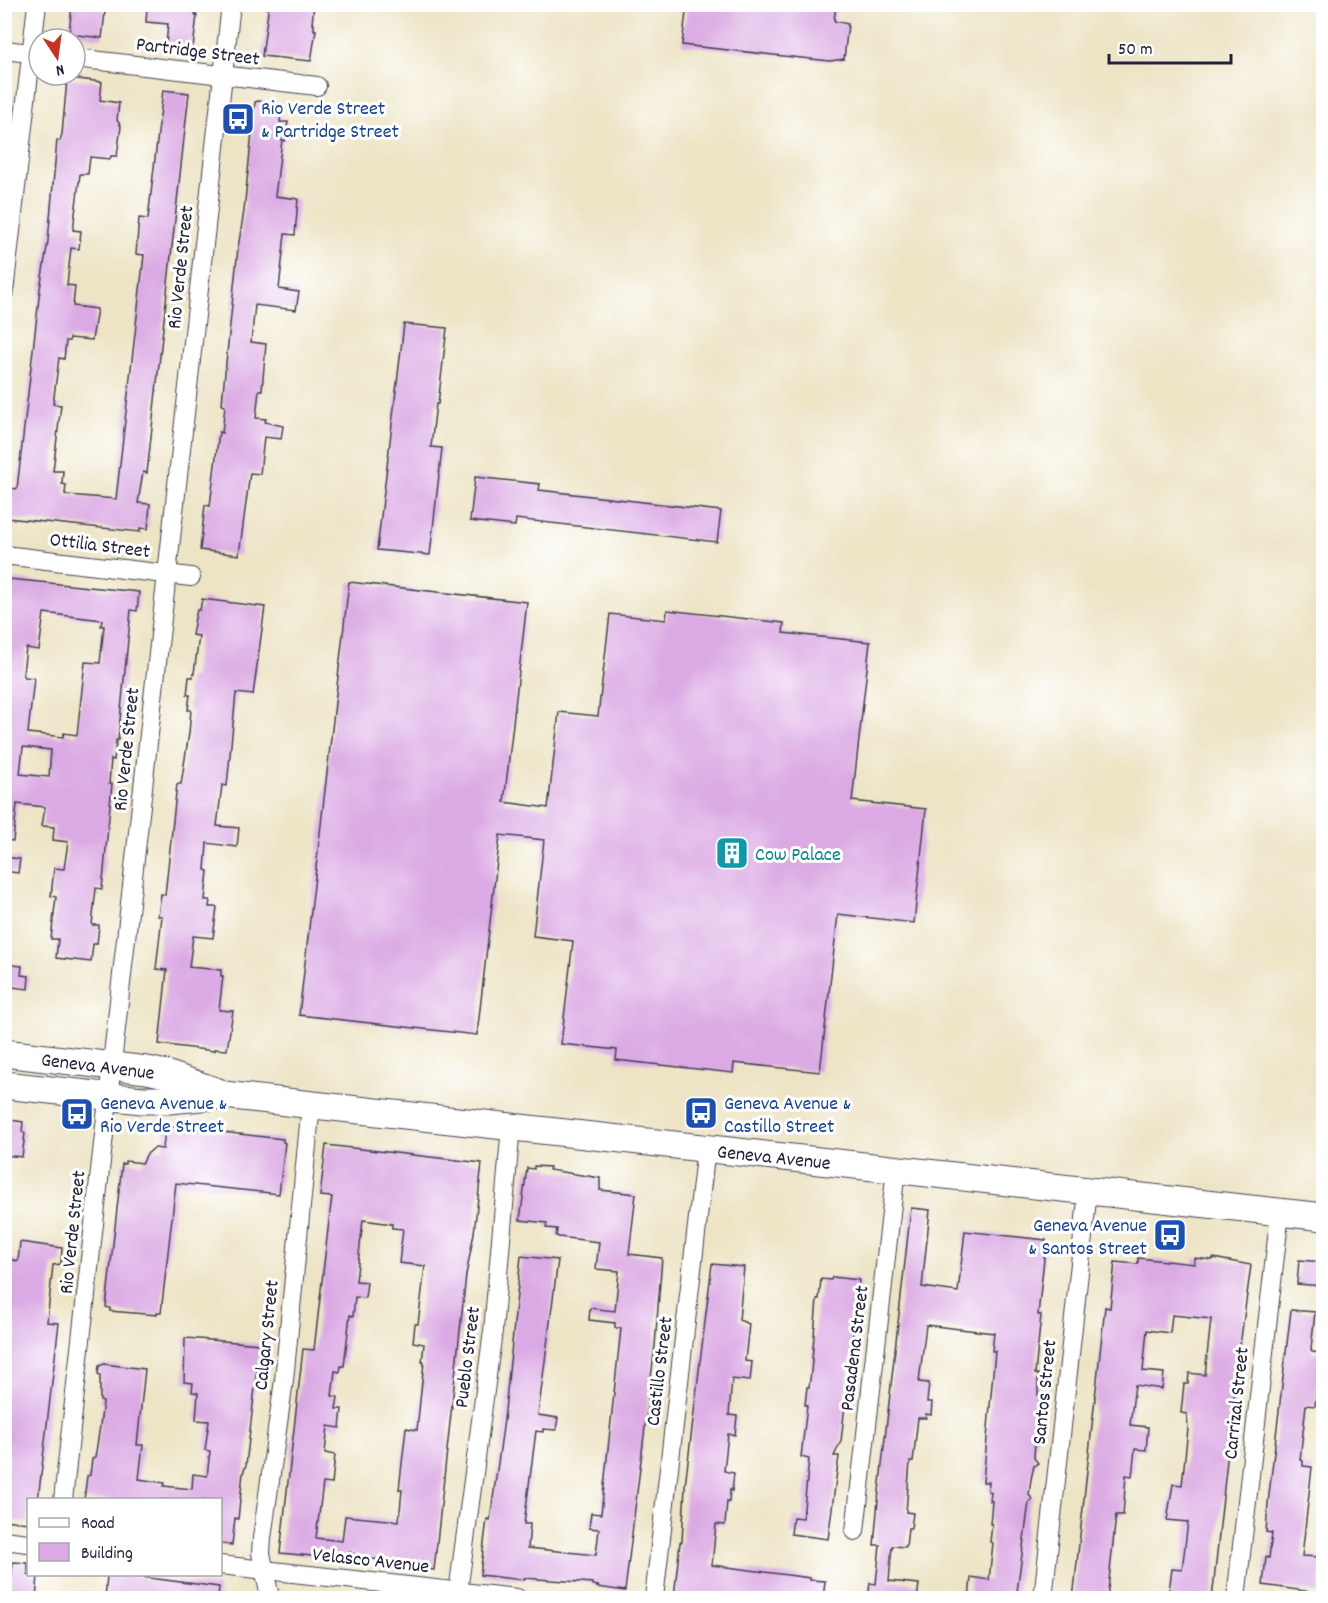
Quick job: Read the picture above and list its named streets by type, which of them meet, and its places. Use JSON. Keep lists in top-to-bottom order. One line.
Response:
{"streets":{"main road":["Geneva Avenue"],"street":["Partridge Street","Rio Verde Street","Ottilia Street","Calgary Street","Pasadena Street","Pueblo Street","Castillo Street","Santos Street","Carrizal Street","Velasco Avenue"]},"crossings":[["Partridge Street","Rio Verde Street"],["Rio Verde Street","Ottilia Street"],["Rio Verde Street","Geneva Avenue"],["Geneva Avenue","Calgary Street"],["Geneva Avenue","Pasadena Street"],["Geneva Avenue","Pueblo Street"],["Geneva Avenue","Castillo Street"],["Geneva Avenue","Santos Street"],["Geneva Avenue","Carrizal Street"],["Calgary Street","Velasco Avenue"],["Pueblo Street","Velasco Avenue"]],"places":{"bus stop":["Rio Verde Street & Partridge Street","Geneva Avenue & Castillo Street","Geneva Avenue & Rio Verde Street","Geneva Avenue & Santos Street"],"building":["Cow Palace"]},"legend":["Road","Building"],"scale_bar":"50 m","north":"bottom"}
